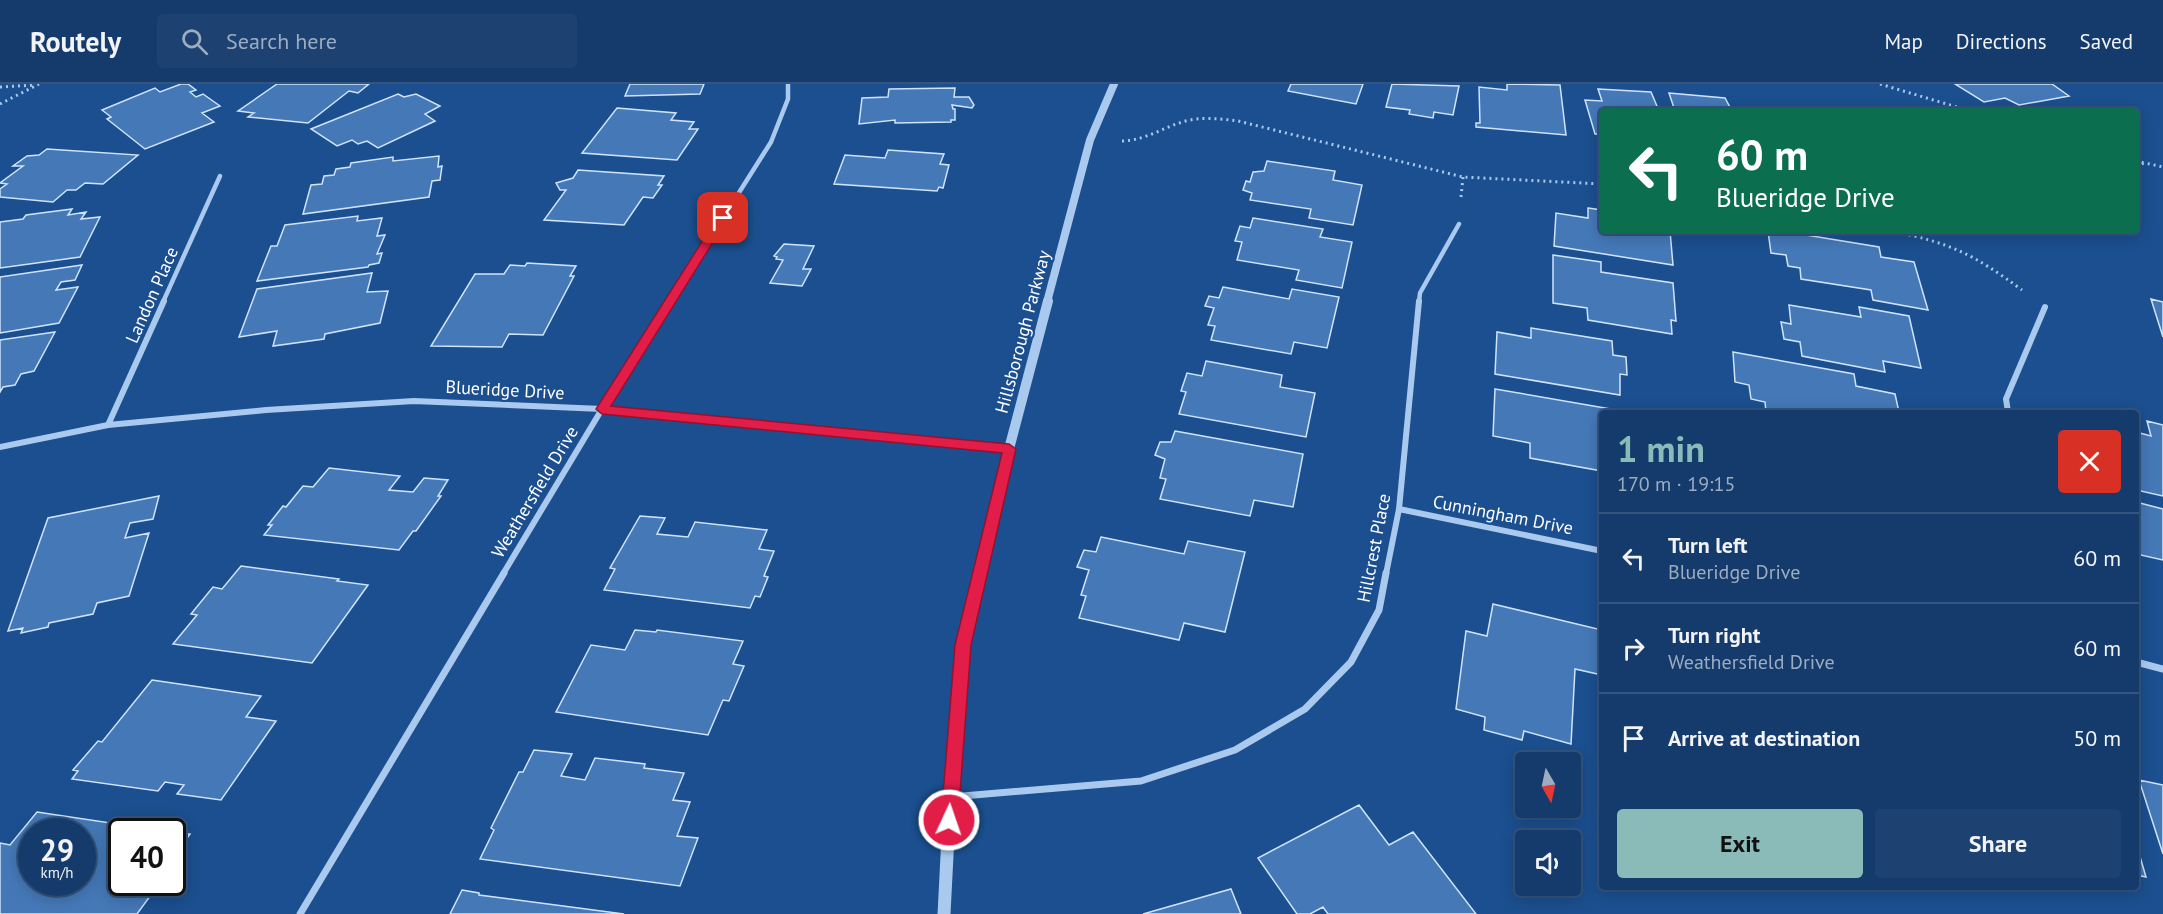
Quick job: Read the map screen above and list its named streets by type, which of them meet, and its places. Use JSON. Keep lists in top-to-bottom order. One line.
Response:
{"streets":{"street":["Landon Place","Hillsborough Parkway","Blueridge Drive","Weathersfield Drive","Cunningham Drive","Hillcrest Place"]},"crossings":[["Landon Place","Blueridge Drive"],["Hillsborough Parkway","Blueridge Drive"],["Hillsborough Parkway","Hillcrest Place"],["Blueridge Drive","Weathersfield Drive"],["Cunningham Drive","Hillcrest Place"]],"north":"bottom","page":{"header":"Routely","search":"Search here","nav":["Map","Directions","Saved"],"turn":["60 m","Blueridge Drive"],"heading":["1 min","170 m · 19:15"],"list":[{"name":"Turn left","note":"Blueridge Drive","value":"60 m"},{"name":"Turn right","note":"Weathersfield Drive","value":"60 m"},{"name":"Arrive at destination","value":"50 m"}],"buttons":["Exit","Share"],"speed":"29 km/h","limit":"40"}}
